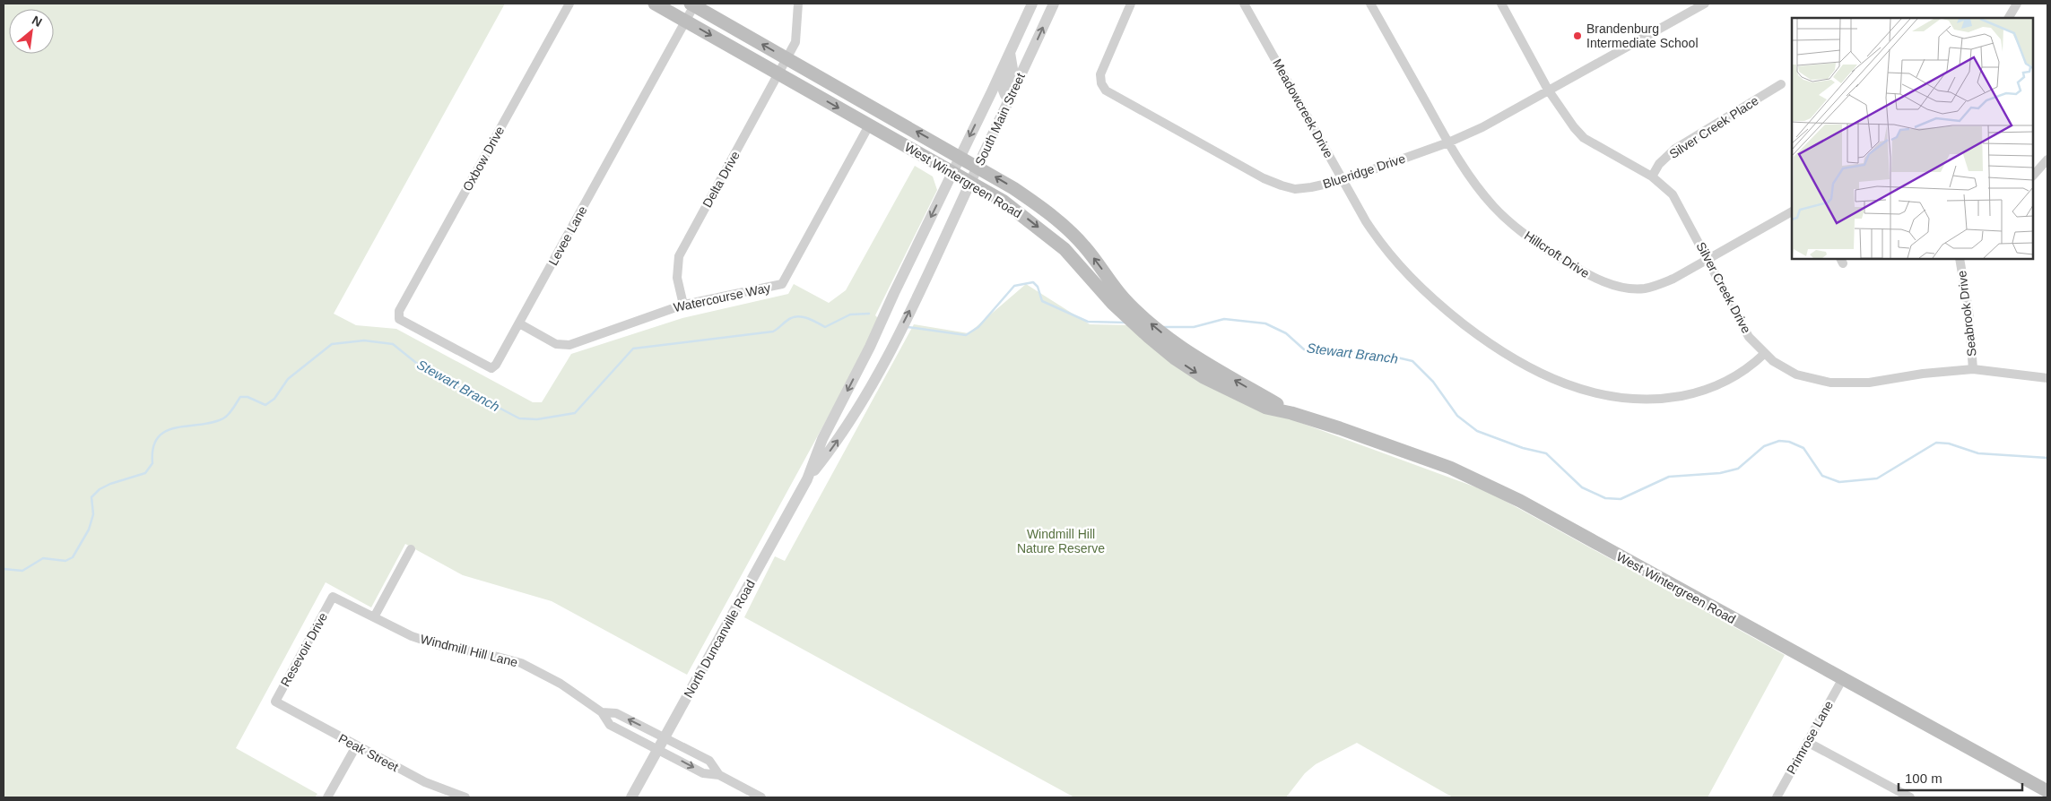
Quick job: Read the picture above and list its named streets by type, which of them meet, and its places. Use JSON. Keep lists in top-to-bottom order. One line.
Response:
{"streets":{"main road":["West Wintergreen Road"],"street":["Meadowcreek Drive","South Main Street","Silver Creek Place","Oxbow Drive","Blueridge Drive","Delta Drive","Levee Lane","Hillcroft Drive","Silver Creek Drive","Watercourse Way","Seabrook Drive","North Duncanville Road","Resevoir Drive","Windmill Hill Lane","Primrose Lane","Peak Street"]},"crossings":[["Meadowcreek Drive","Blueridge Drive"],["Meadowcreek Drive","Silver Creek Drive"],["South Main Street","West Wintergreen Road"],["South Main Street","North Duncanville Road"],["Silver Creek Place","Silver Creek Drive"],["Oxbow Drive","Levee Lane"],["Blueridge Drive","Hillcroft Drive"],["Blueridge Drive","Silver Creek Drive"],["Delta Drive","West Wintergreen Road"],["Delta Drive","Watercourse Way"],["West Wintergreen Road","Levee Lane"],["West Wintergreen Road","Watercourse Way"],["West Wintergreen Road","Primrose Lane"],["Levee Lane","Watercourse Way"],["Hillcroft Drive","Silver Creek Drive"],["Silver Creek Drive","Seabrook Drive"],["North Duncanville Road","Windmill Hill Lane"],["Resevoir Drive","Windmill Hill Lane"],["Resevoir Drive","Peak Street"]],"water":["Stewart Branch"],"parks":["Windmill Hill Nature Reserve"],"places":["Brandenburg Intermediate School"],"scale_bar":"100 m","north":"top right"}
